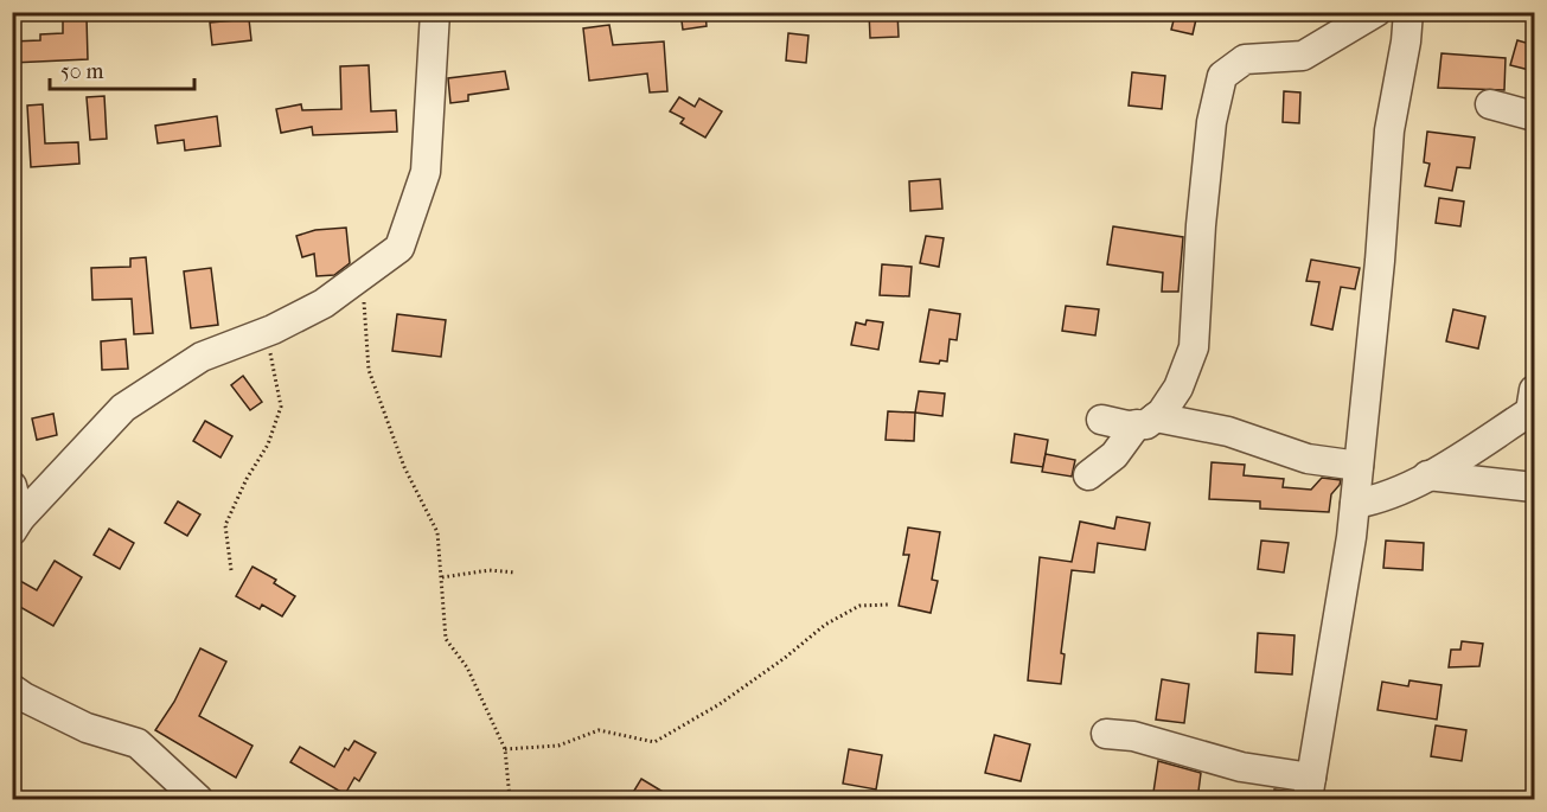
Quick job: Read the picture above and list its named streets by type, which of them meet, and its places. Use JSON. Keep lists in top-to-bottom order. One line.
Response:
{"scale_bar":"50 m"}
